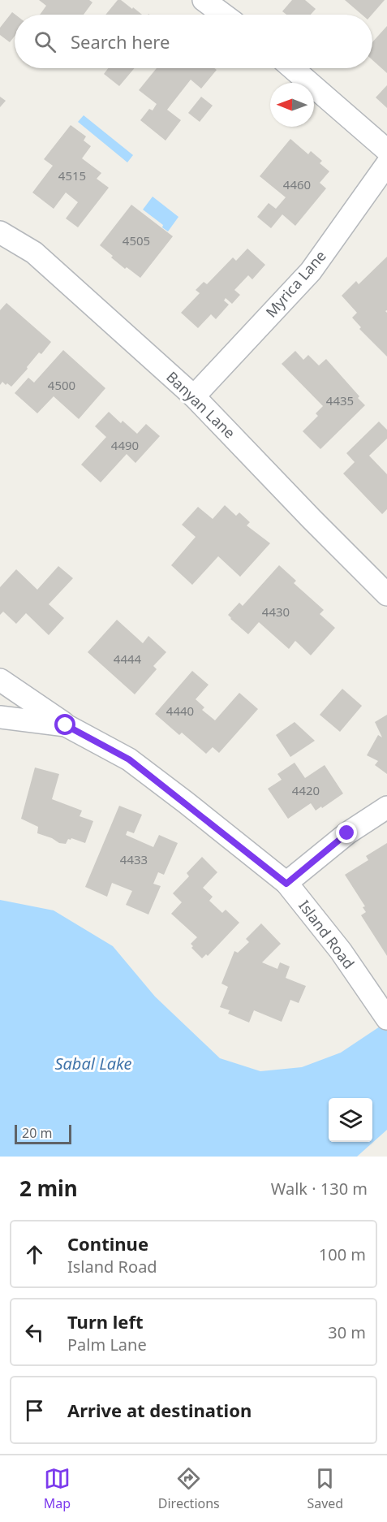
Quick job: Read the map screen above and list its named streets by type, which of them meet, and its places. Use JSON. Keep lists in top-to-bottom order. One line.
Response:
{"streets":{"street":["Myrica Lane","Banyan Lane","Island Road"]},"crossings":[["Myrica Lane","Banyan Lane"]],"water":["Sabal Lake"],"house_numbers":["4515","4460","4505","4500","4435","4490","4430","4444","4440","4420","4433"],"scale_bar":"20 m","north":"left","page":{"search":"Search here","scale":"20 m","heading":["2 min","Walk · 130 m"],"list":[["Continue","Island Road","100 m"],["Turn left","Palm Lane","30 m"],"Arrive at destination"],"nav":["Map","Directions","Saved"]}}
